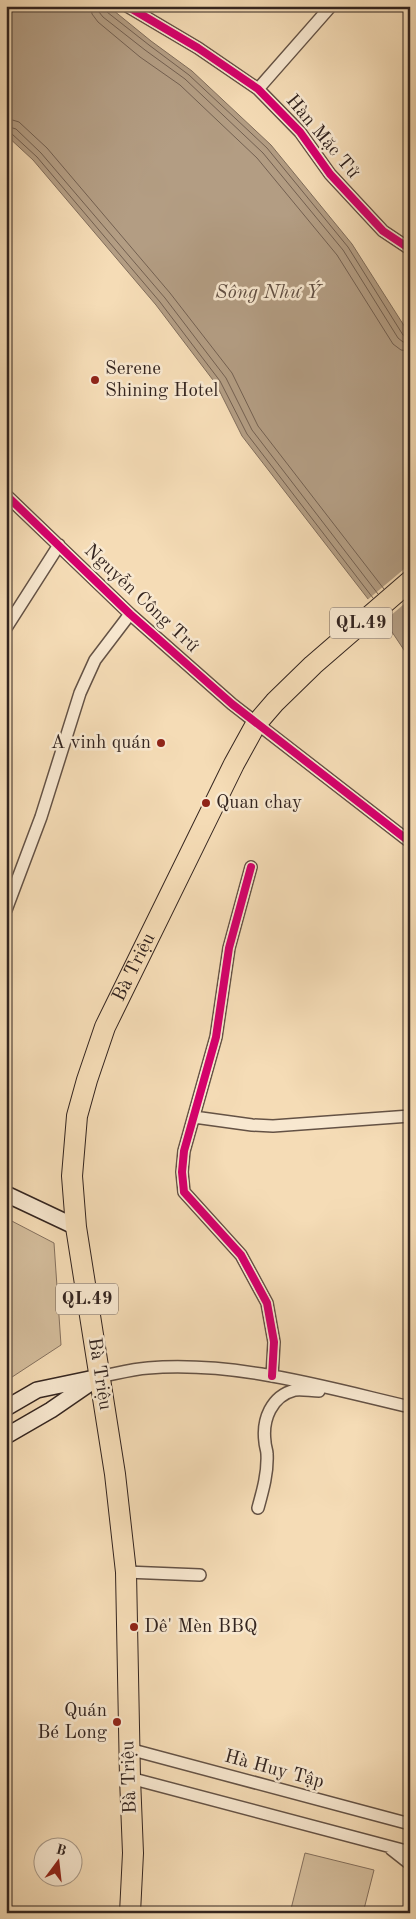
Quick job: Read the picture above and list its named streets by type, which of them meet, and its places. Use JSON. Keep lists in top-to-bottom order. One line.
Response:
{"streets":{"highway":["QL.49","Bà Triệu"],"street":["Hàn Mặc Tử","Nguyễn Công Trứ","Hà Huy Tập"]},"crossings":[["Nguyễn Công Trứ","QL.49"],["Nguyễn Công Trứ","Bà Triệu"],["QL.49","Bà Triệu"],["Bà Triệu","Hà Huy Tập"]],"water":["Sông Như Ý"],"places":["Serene Shining Hotel","A vinh quán","Quan chay","Dê' Mèn BBQ","Quán Bé Long"],"north":"top"}
